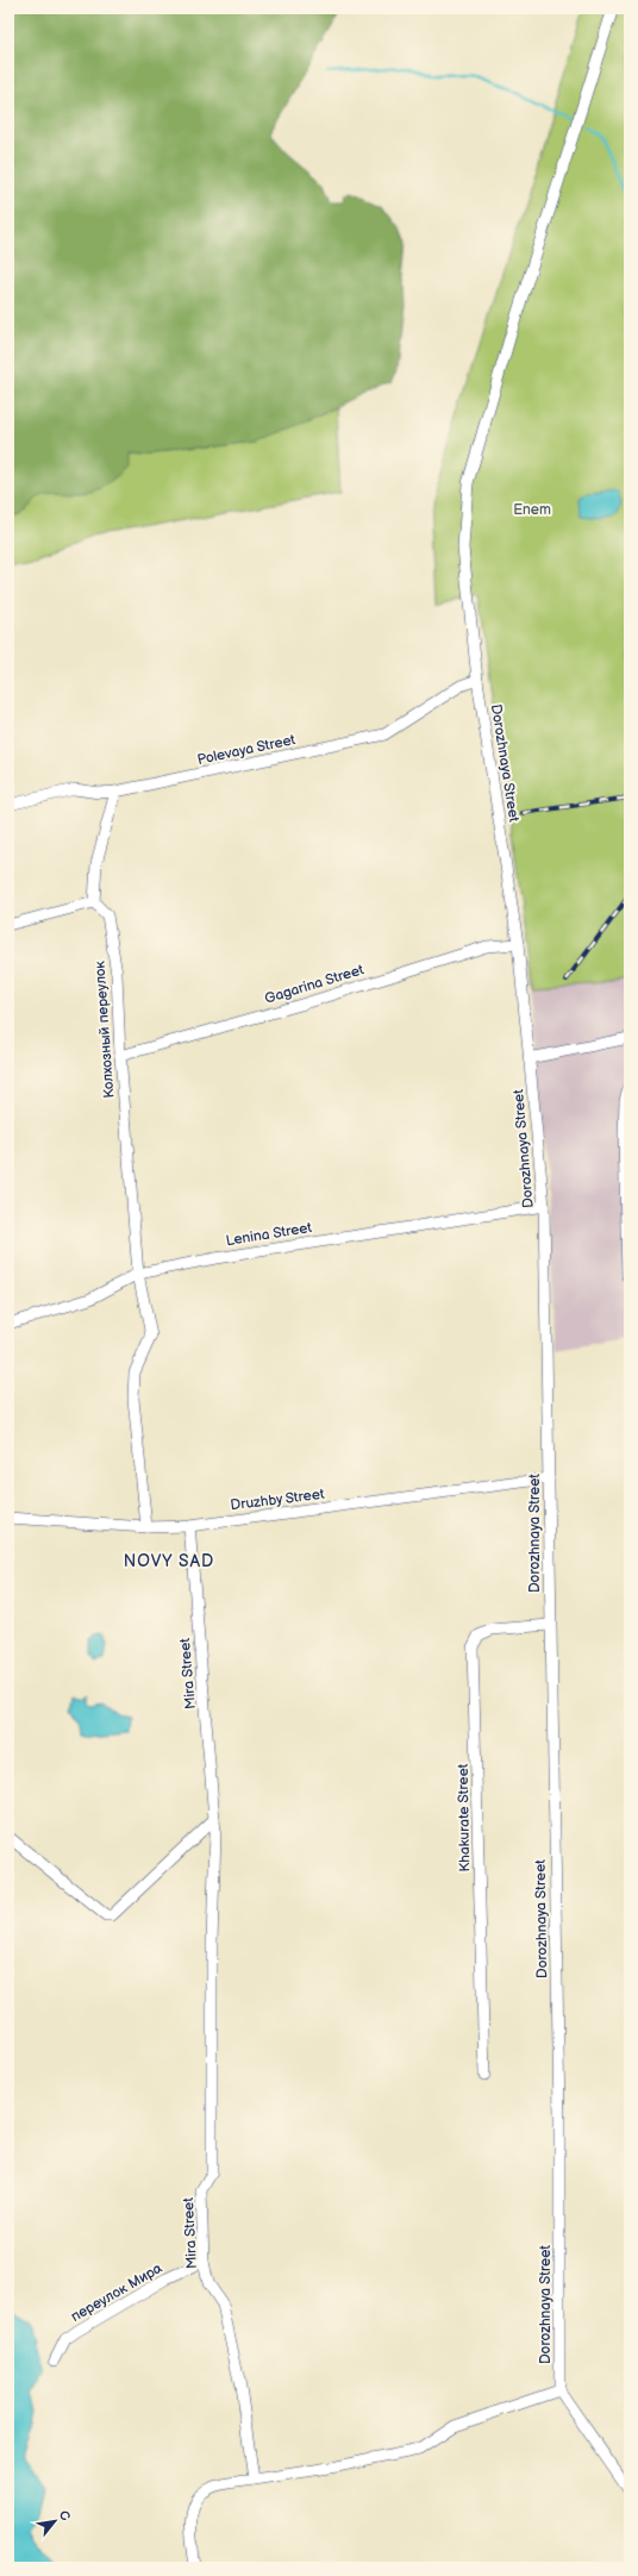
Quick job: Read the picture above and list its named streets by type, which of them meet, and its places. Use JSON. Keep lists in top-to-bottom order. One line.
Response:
{"streets":{"street":["Polevaya Street","Dorozhnaya Street","Gagarina Street","Колхозный переулок","Lenina Street","Druzhby Street","Mira Street","Khakurate Street","переулок Мира"]},"crossings":[["Polevaya Street","Dorozhnaya Street"],["Dorozhnaya Street","Gagarina Street"],["Dorozhnaya Street","Lenina Street"],["Dorozhnaya Street","Druzhby Street"],["Dorozhnaya Street","Khakurate Street"],["Gagarina Street","Колхозный переулок"],["Колхозный переулок","Lenina Street"],["Druzhby Street","Mira Street"],["Mira Street","переулок Мира"]],"districts":["NOVY SAD"],"parks":["Enem"],"north":"top right"}
